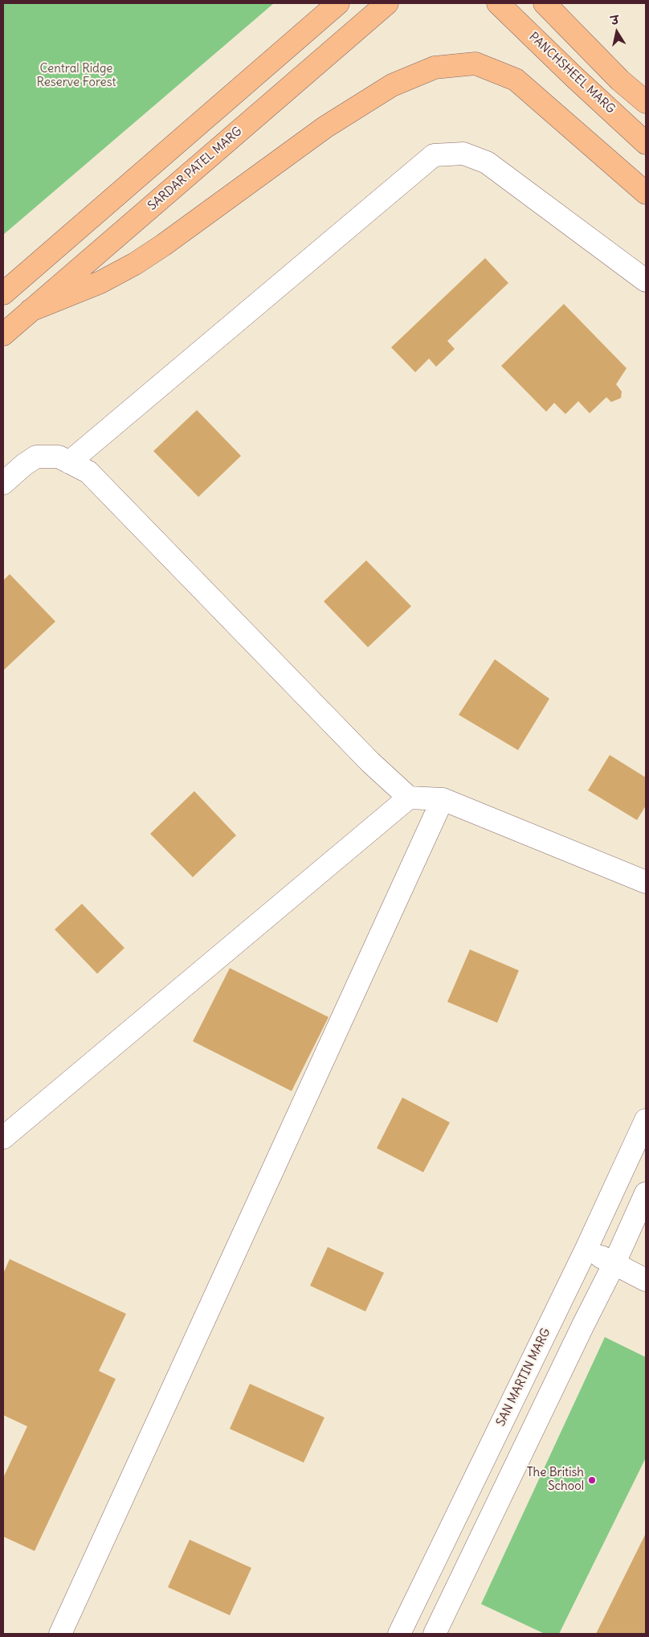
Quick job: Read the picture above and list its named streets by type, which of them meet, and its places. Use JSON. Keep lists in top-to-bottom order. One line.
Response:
{"streets":{"main road":["PANCHSHEEL MARG","SARDAR PATEL MARG"],"street":["SAN MARTIN MARG"]},"parks":["Central Ridge Reserve Forest"],"places":["The British School"],"north":"top"}
